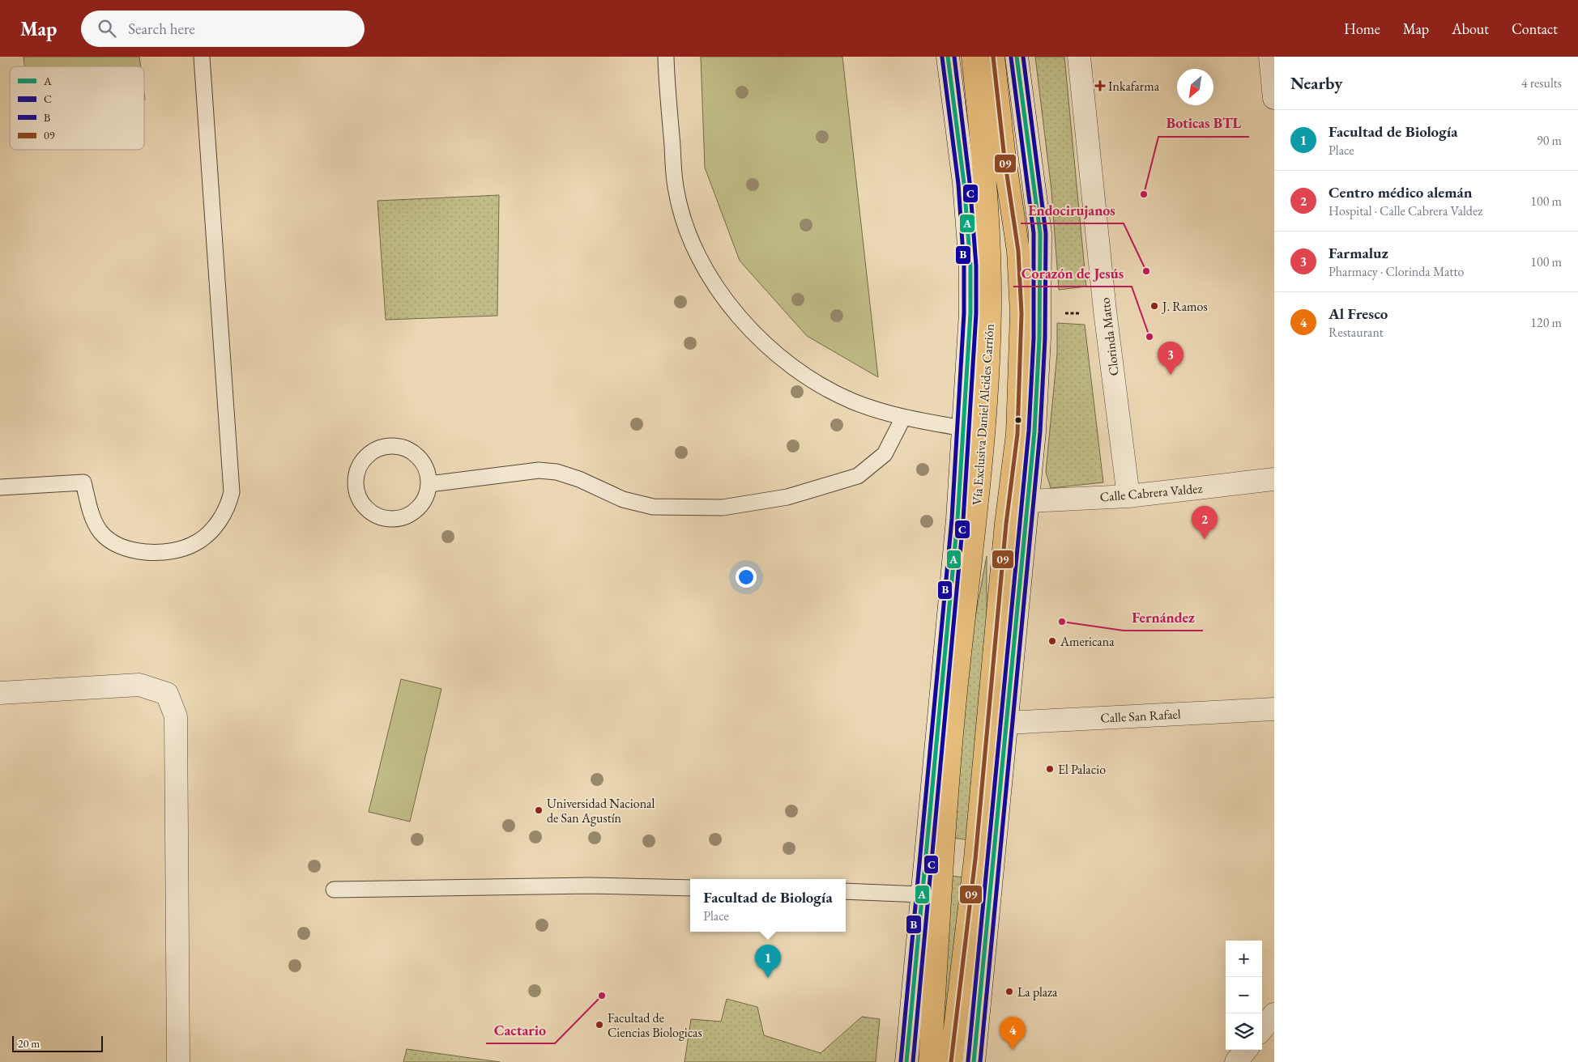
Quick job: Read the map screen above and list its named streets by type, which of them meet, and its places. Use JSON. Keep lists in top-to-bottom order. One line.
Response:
{"streets":{"main road":["Clorinda Matto","Vía Exclusiva Daniel Alcides Carrión","Calle Cabrera Valdez","Calle San Rafael"]},"crossings":[["Clorinda Matto","Calle Cabrera Valdez"]],"places":{"health":["Inkafarma"],"other":["Boticas BTL","Endocirujanos","J. Ramos","Corazón de Jesús","Fernández","Americana","El Palacio","Universidad Nacional de San Agustín","La plaza","Cactario","Facultad de Ciencias Biologicas"]},"lines":["transit line A","transit line C","transit line 09","transit line B"],"legend":["A","C","B","09"],"scale_bar":"20 m","north":"bottom left","page":{"header":"Map","search":"Search here","nav":["Home","Map","About","Contact"],"heading":["Nearby","4 results"],"list":[{"mark":"1","name":"Facultad de Biología","note":"Place","value":"90 m"},{"mark":"2","name":"Centro médico alemán","note":"Hospital · Calle Cabrera Valdez","value":"100 m"},{"mark":"3","name":"Farmaluz","note":"Pharmacy · Clorinda Matto","value":"100 m"},{"mark":"4","name":"Al Fresco","note":"Restaurant","value":"120 m"}],"pins":["3","2","1","4"],"popup":["Facultad de Biología","Place"],"map_buttons":["+","−"],"scale":"20 m"}}
